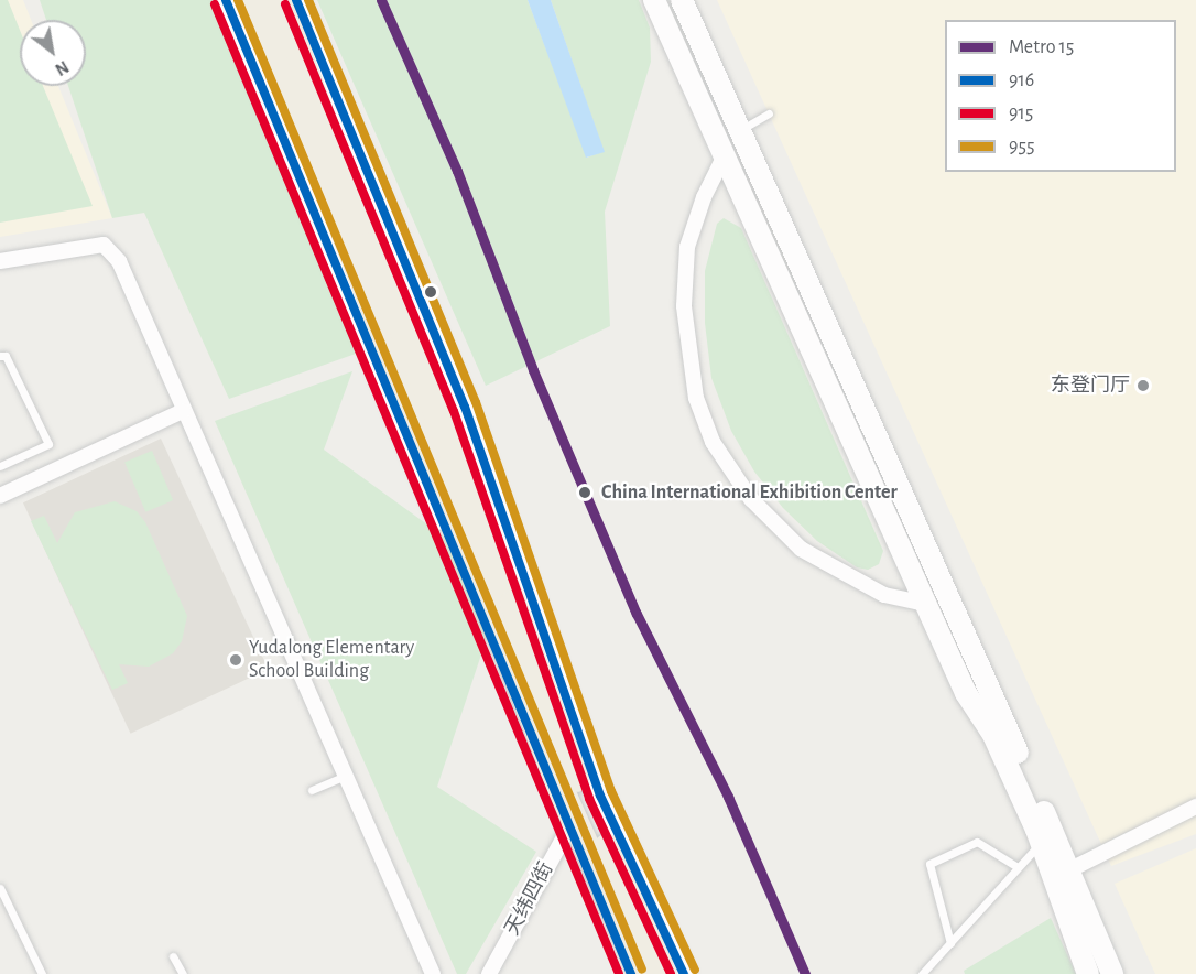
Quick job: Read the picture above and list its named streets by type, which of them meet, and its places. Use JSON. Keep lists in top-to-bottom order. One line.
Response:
{"streets":{"street":["天纬四街"]},"places":["东登门厅","China International Exhibition Center","Yudalong Elementary School Building"],"lines":["metro line 15","transit line 916","transit line 955","transit line 915"],"legend":["Metro 15","916","915","955"],"north":"bottom right"}
